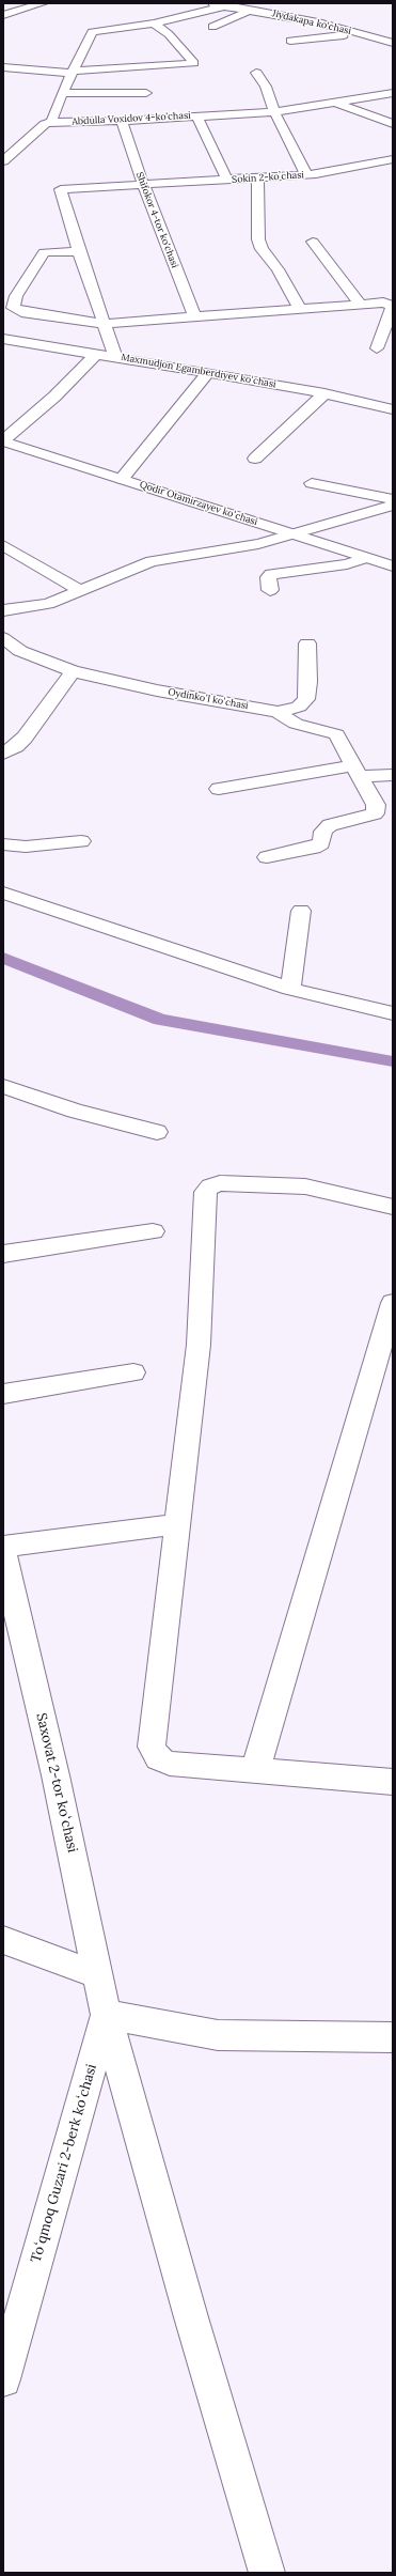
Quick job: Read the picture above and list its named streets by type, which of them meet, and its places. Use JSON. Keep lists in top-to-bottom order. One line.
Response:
{"streets":{"street":["Jiydakapa ko'chasi","Abdulla Voxidov 4-ko'chasi","Sokin 2-koʼchasi","Shifokor 4-tor ko'chasi","Maxmudjon Egamberdiyev koʻchasi","Qodir Otamirzayev koʻchasi","Oydinkoʻl koʻchasi","Saxovat 2-tor koʻchasi","Toʻqmoq Guzari 2-berk koʻchasi"]},"crossings":[["Abdulla Voxidov 4-ko'chasi","Shifokor 4-tor ko'chasi"],["Sokin 2-koʼchasi","Shifokor 4-tor ko'chasi"],["Saxovat 2-tor koʻchasi","Toʻqmoq Guzari 2-berk koʻchasi"]]}
